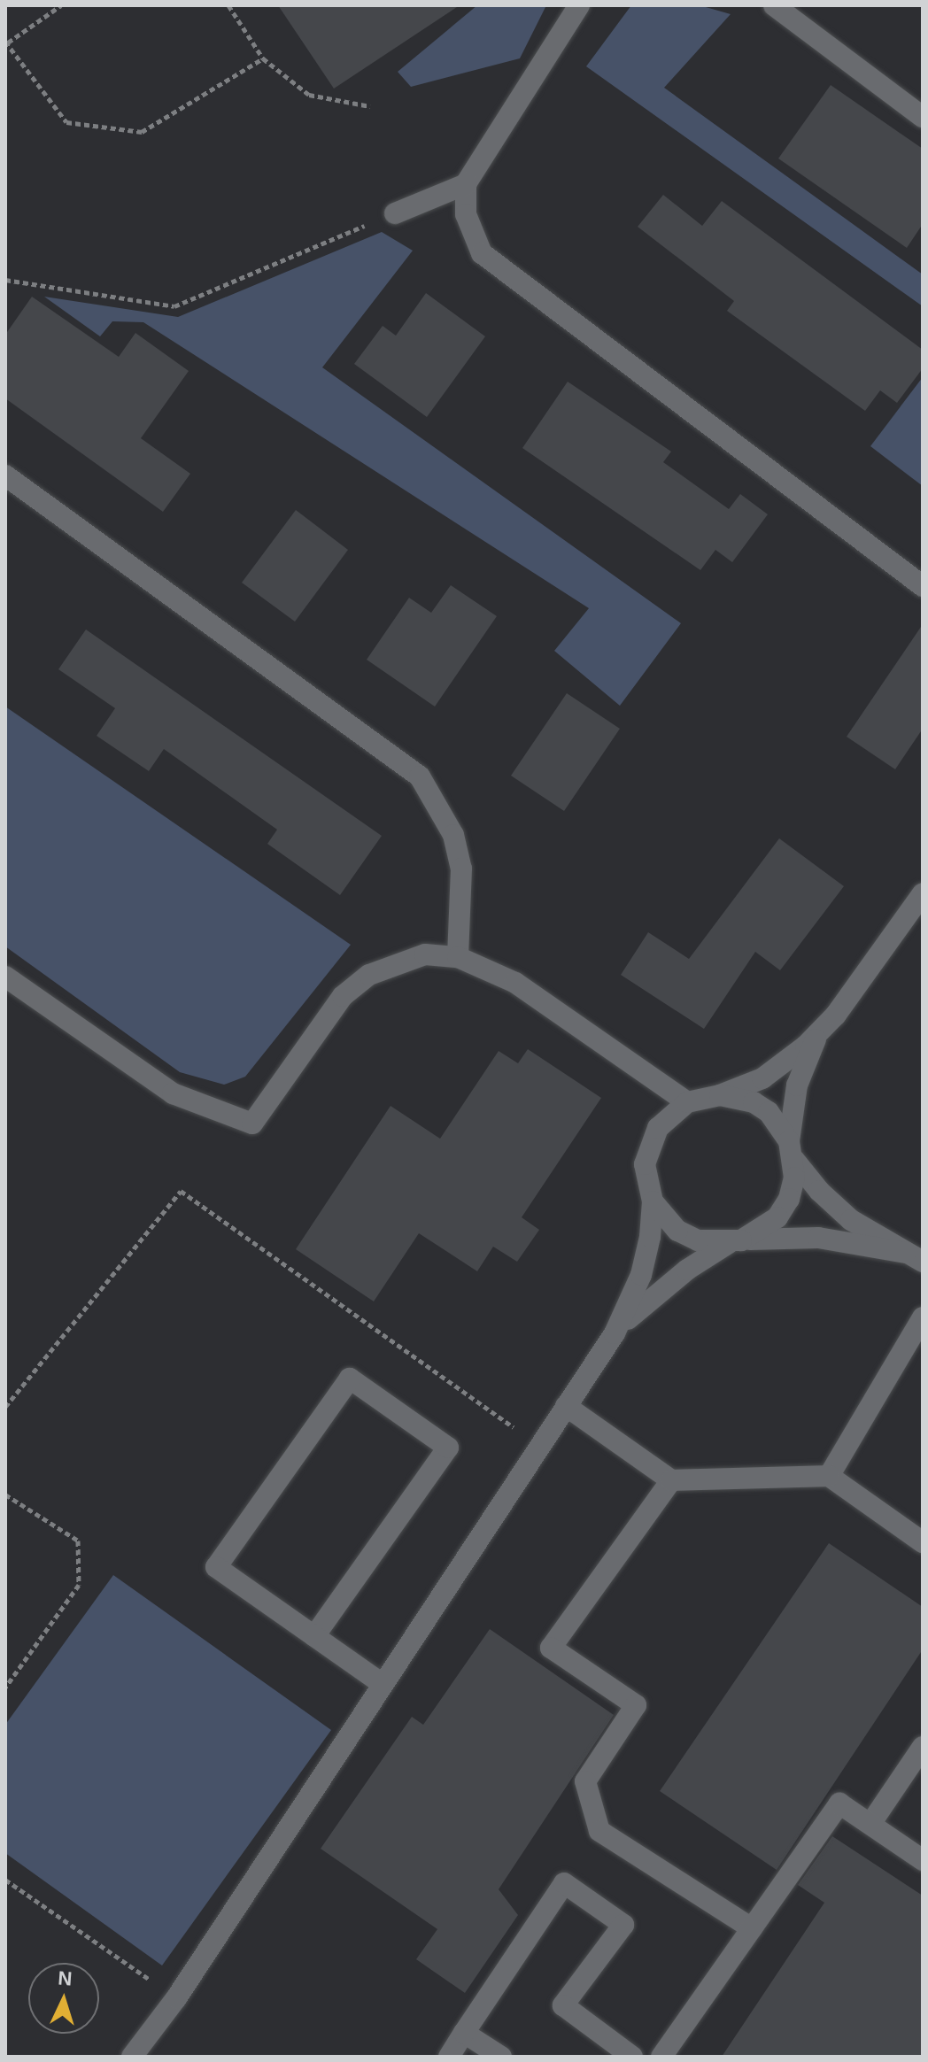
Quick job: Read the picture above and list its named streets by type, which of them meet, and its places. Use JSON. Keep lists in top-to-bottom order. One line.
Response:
{"north":"top"}
